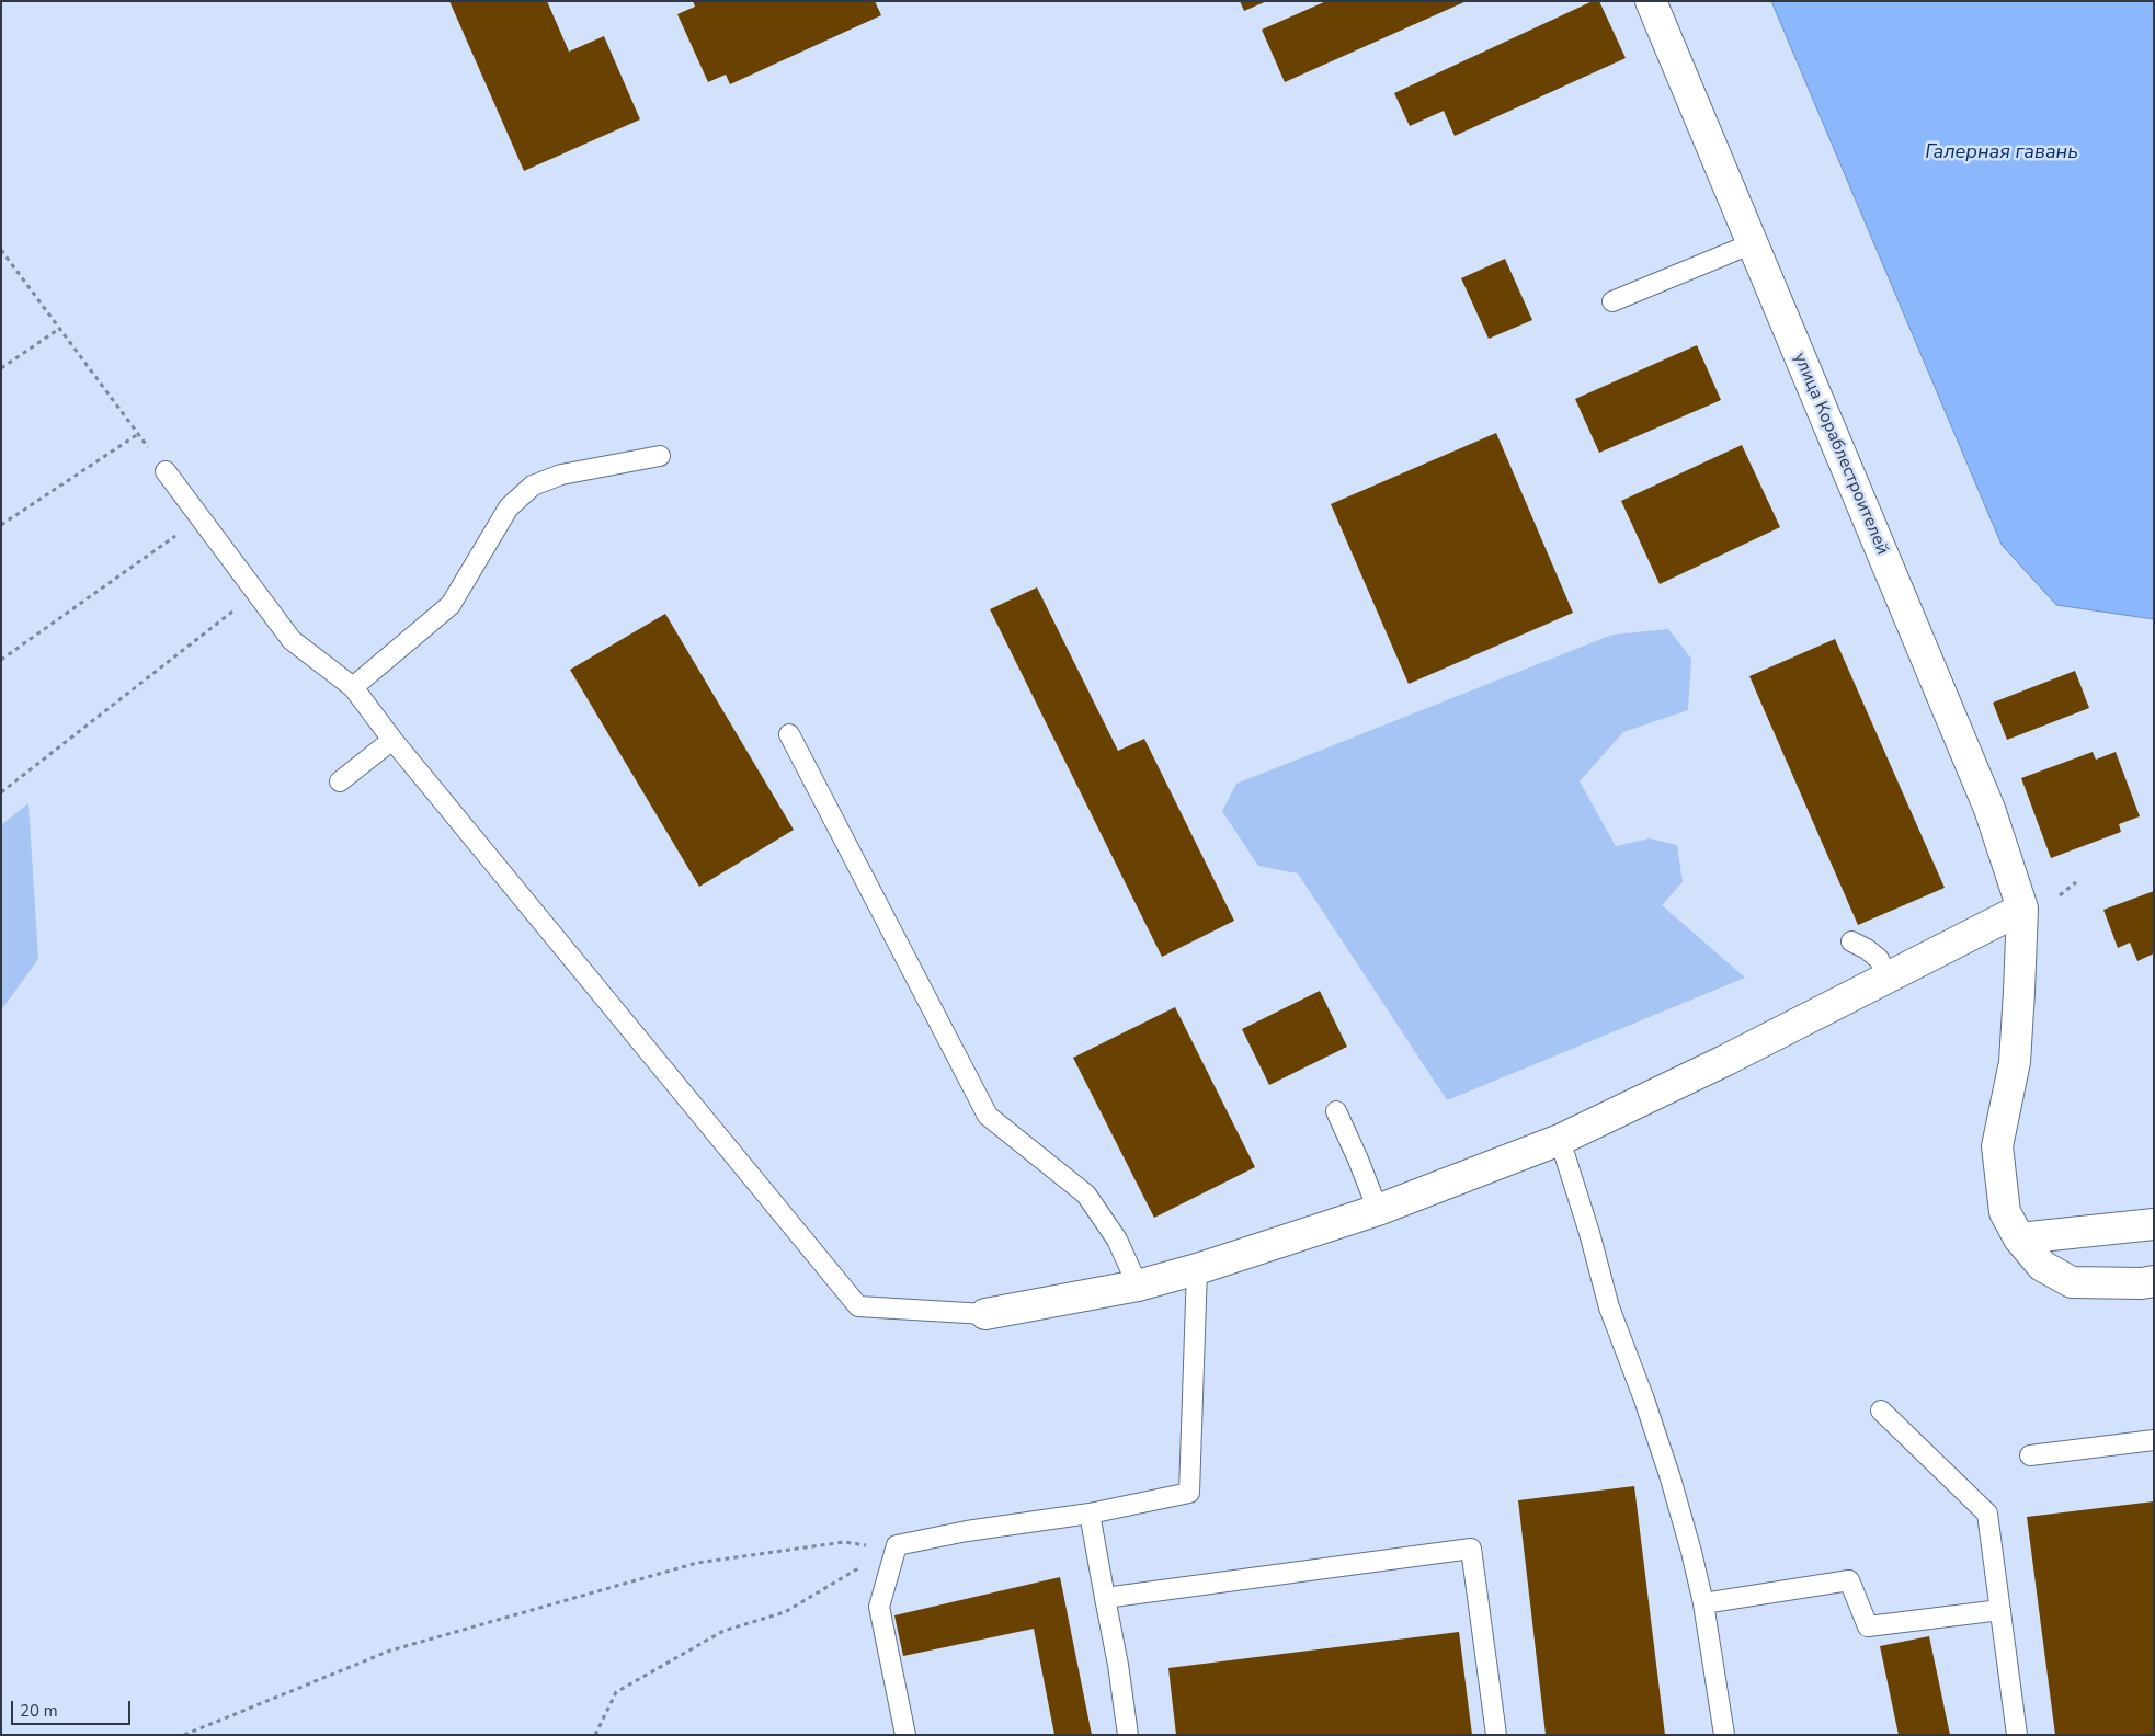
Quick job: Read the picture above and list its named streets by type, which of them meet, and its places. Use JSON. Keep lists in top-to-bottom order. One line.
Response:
{"streets":{"street":["улица Кораблестроителей"]},"water":["Галерная гавань"],"scale_bar":"20 m"}
